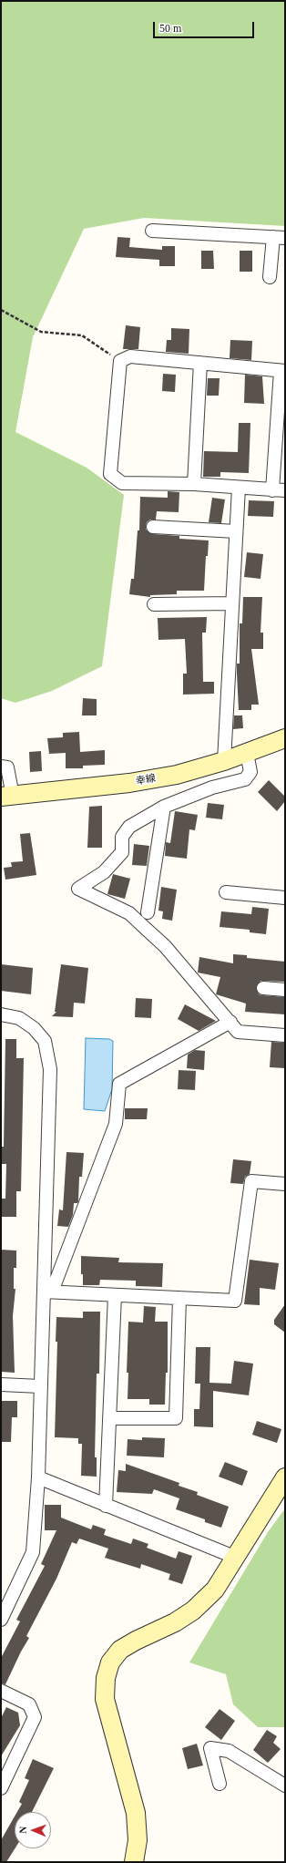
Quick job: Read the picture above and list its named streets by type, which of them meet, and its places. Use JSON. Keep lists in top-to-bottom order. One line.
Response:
{"streets":{"street":["幸線"]},"scale_bar":"50 m","north":"left"}
